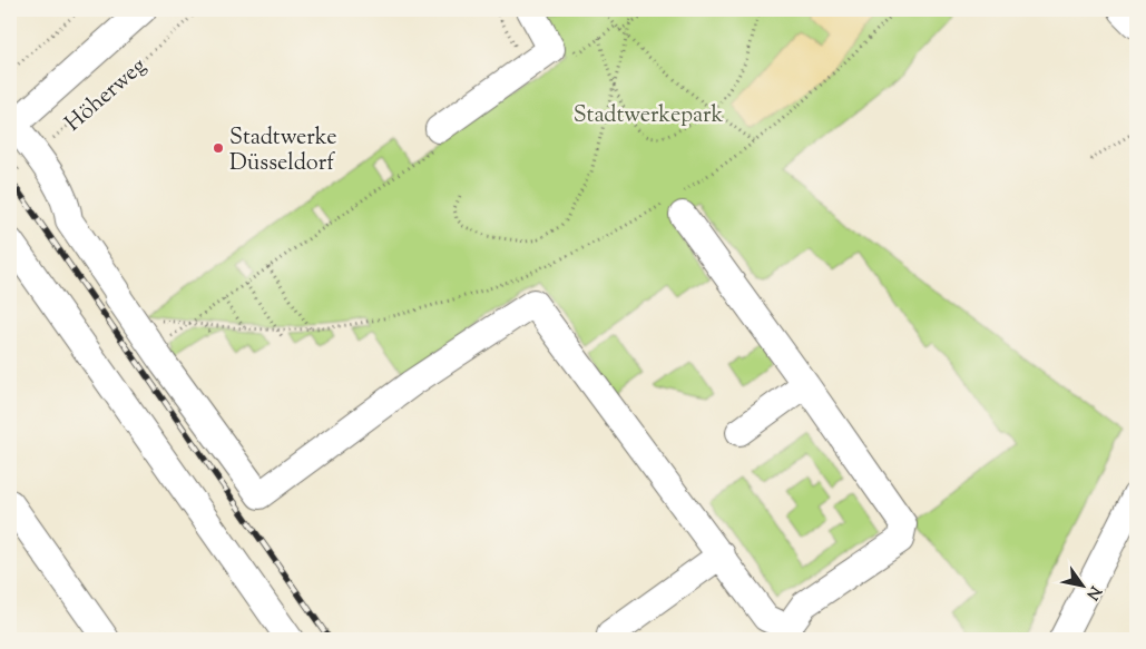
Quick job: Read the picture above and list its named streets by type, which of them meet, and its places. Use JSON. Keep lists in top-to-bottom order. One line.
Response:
{"streets":{"street":["Höherweg"]},"parks":["Stadtwerkepark"],"places":["Stadtwerke Düsseldorf"],"north":"bottom right"}
